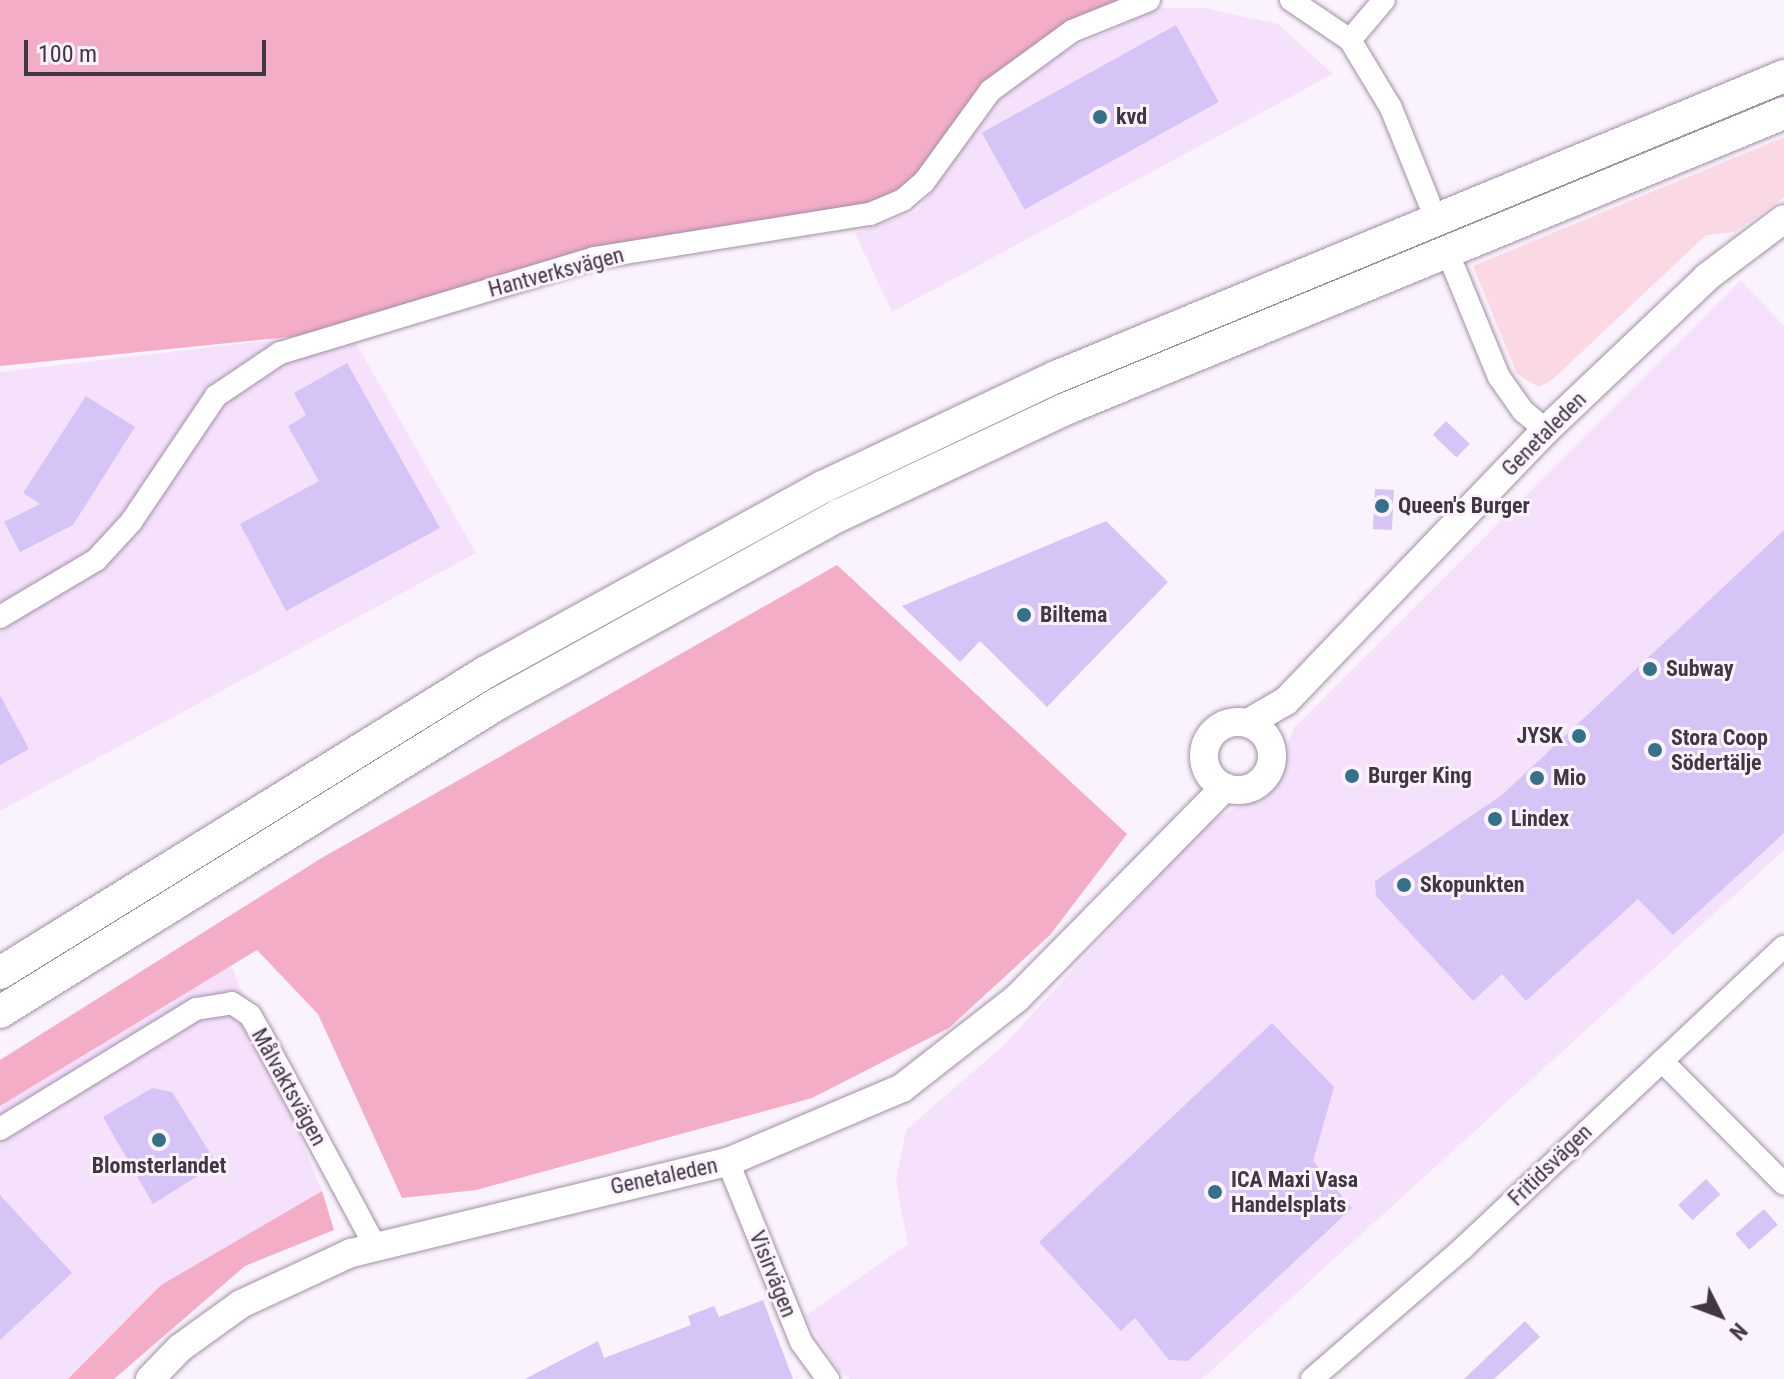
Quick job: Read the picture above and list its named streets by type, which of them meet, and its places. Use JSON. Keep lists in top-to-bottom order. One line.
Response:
{"streets":{"main road":["Genetaleden"],"street":["Hantverksvägen","Målvaktsvägen","Fritidsvägen","Visirvägen"]},"crossings":[["Genetaleden","Målvaktsvägen"],["Genetaleden","Visirvägen"]],"places":["kvd","Queen's Burger","Biltema","Subway","JYSK","Stora Coop Södertälje","Burger King","Mio","Lindex","Skopunkten","Blomsterlandet","ICA Maxi Vasa Handelsplats"],"scale_bar":"100 m","north":"bottom right"}
